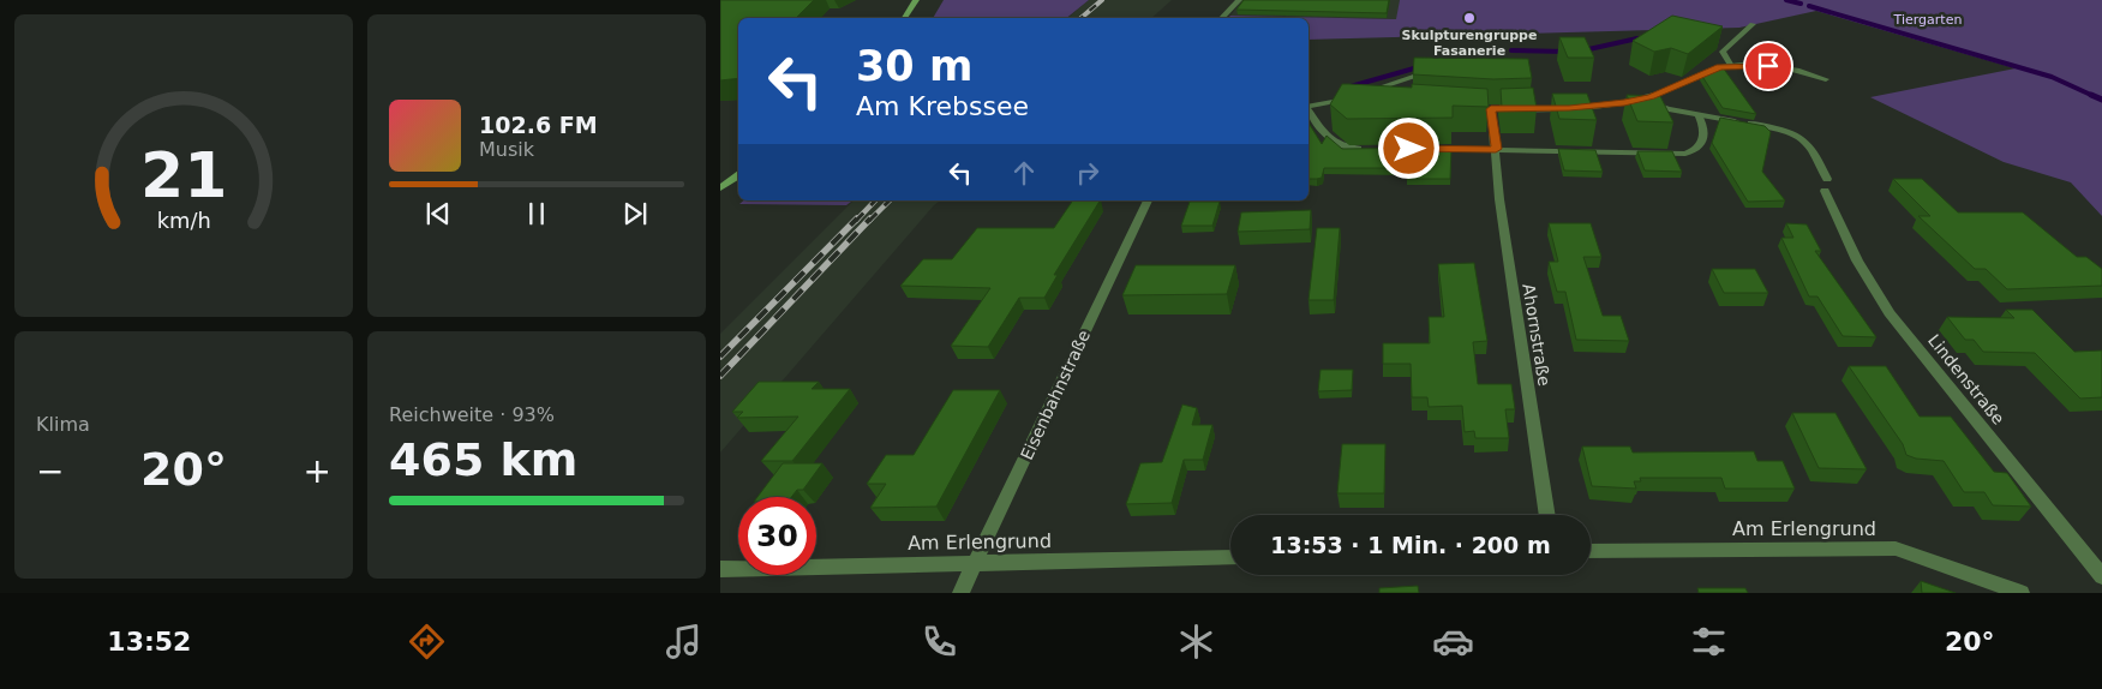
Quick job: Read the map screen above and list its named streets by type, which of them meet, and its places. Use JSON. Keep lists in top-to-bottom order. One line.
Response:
{"streets":{"street":["Ahornstraße","Lindenstraße","Eisenbahnstraße","Am Erlengrund"]},"crossings":[["Eisenbahnstraße","Am Erlengrund"]],"parks":["Tiergarten"],"places":["Skulpturengruppe Fasanerie"],"page":{"turn":["30 m","Am Krebssee"],"song":["102.6 FM","Musik"],"tile":["Klima",["Reichweite · 93%","465 km"]],"heat":["−","20°","+"],"limit":"30","trip":"13:53 · 1 Min. · 200 m","tabs":["13:52","20°"],"gauge":["21","km/h"]}}
